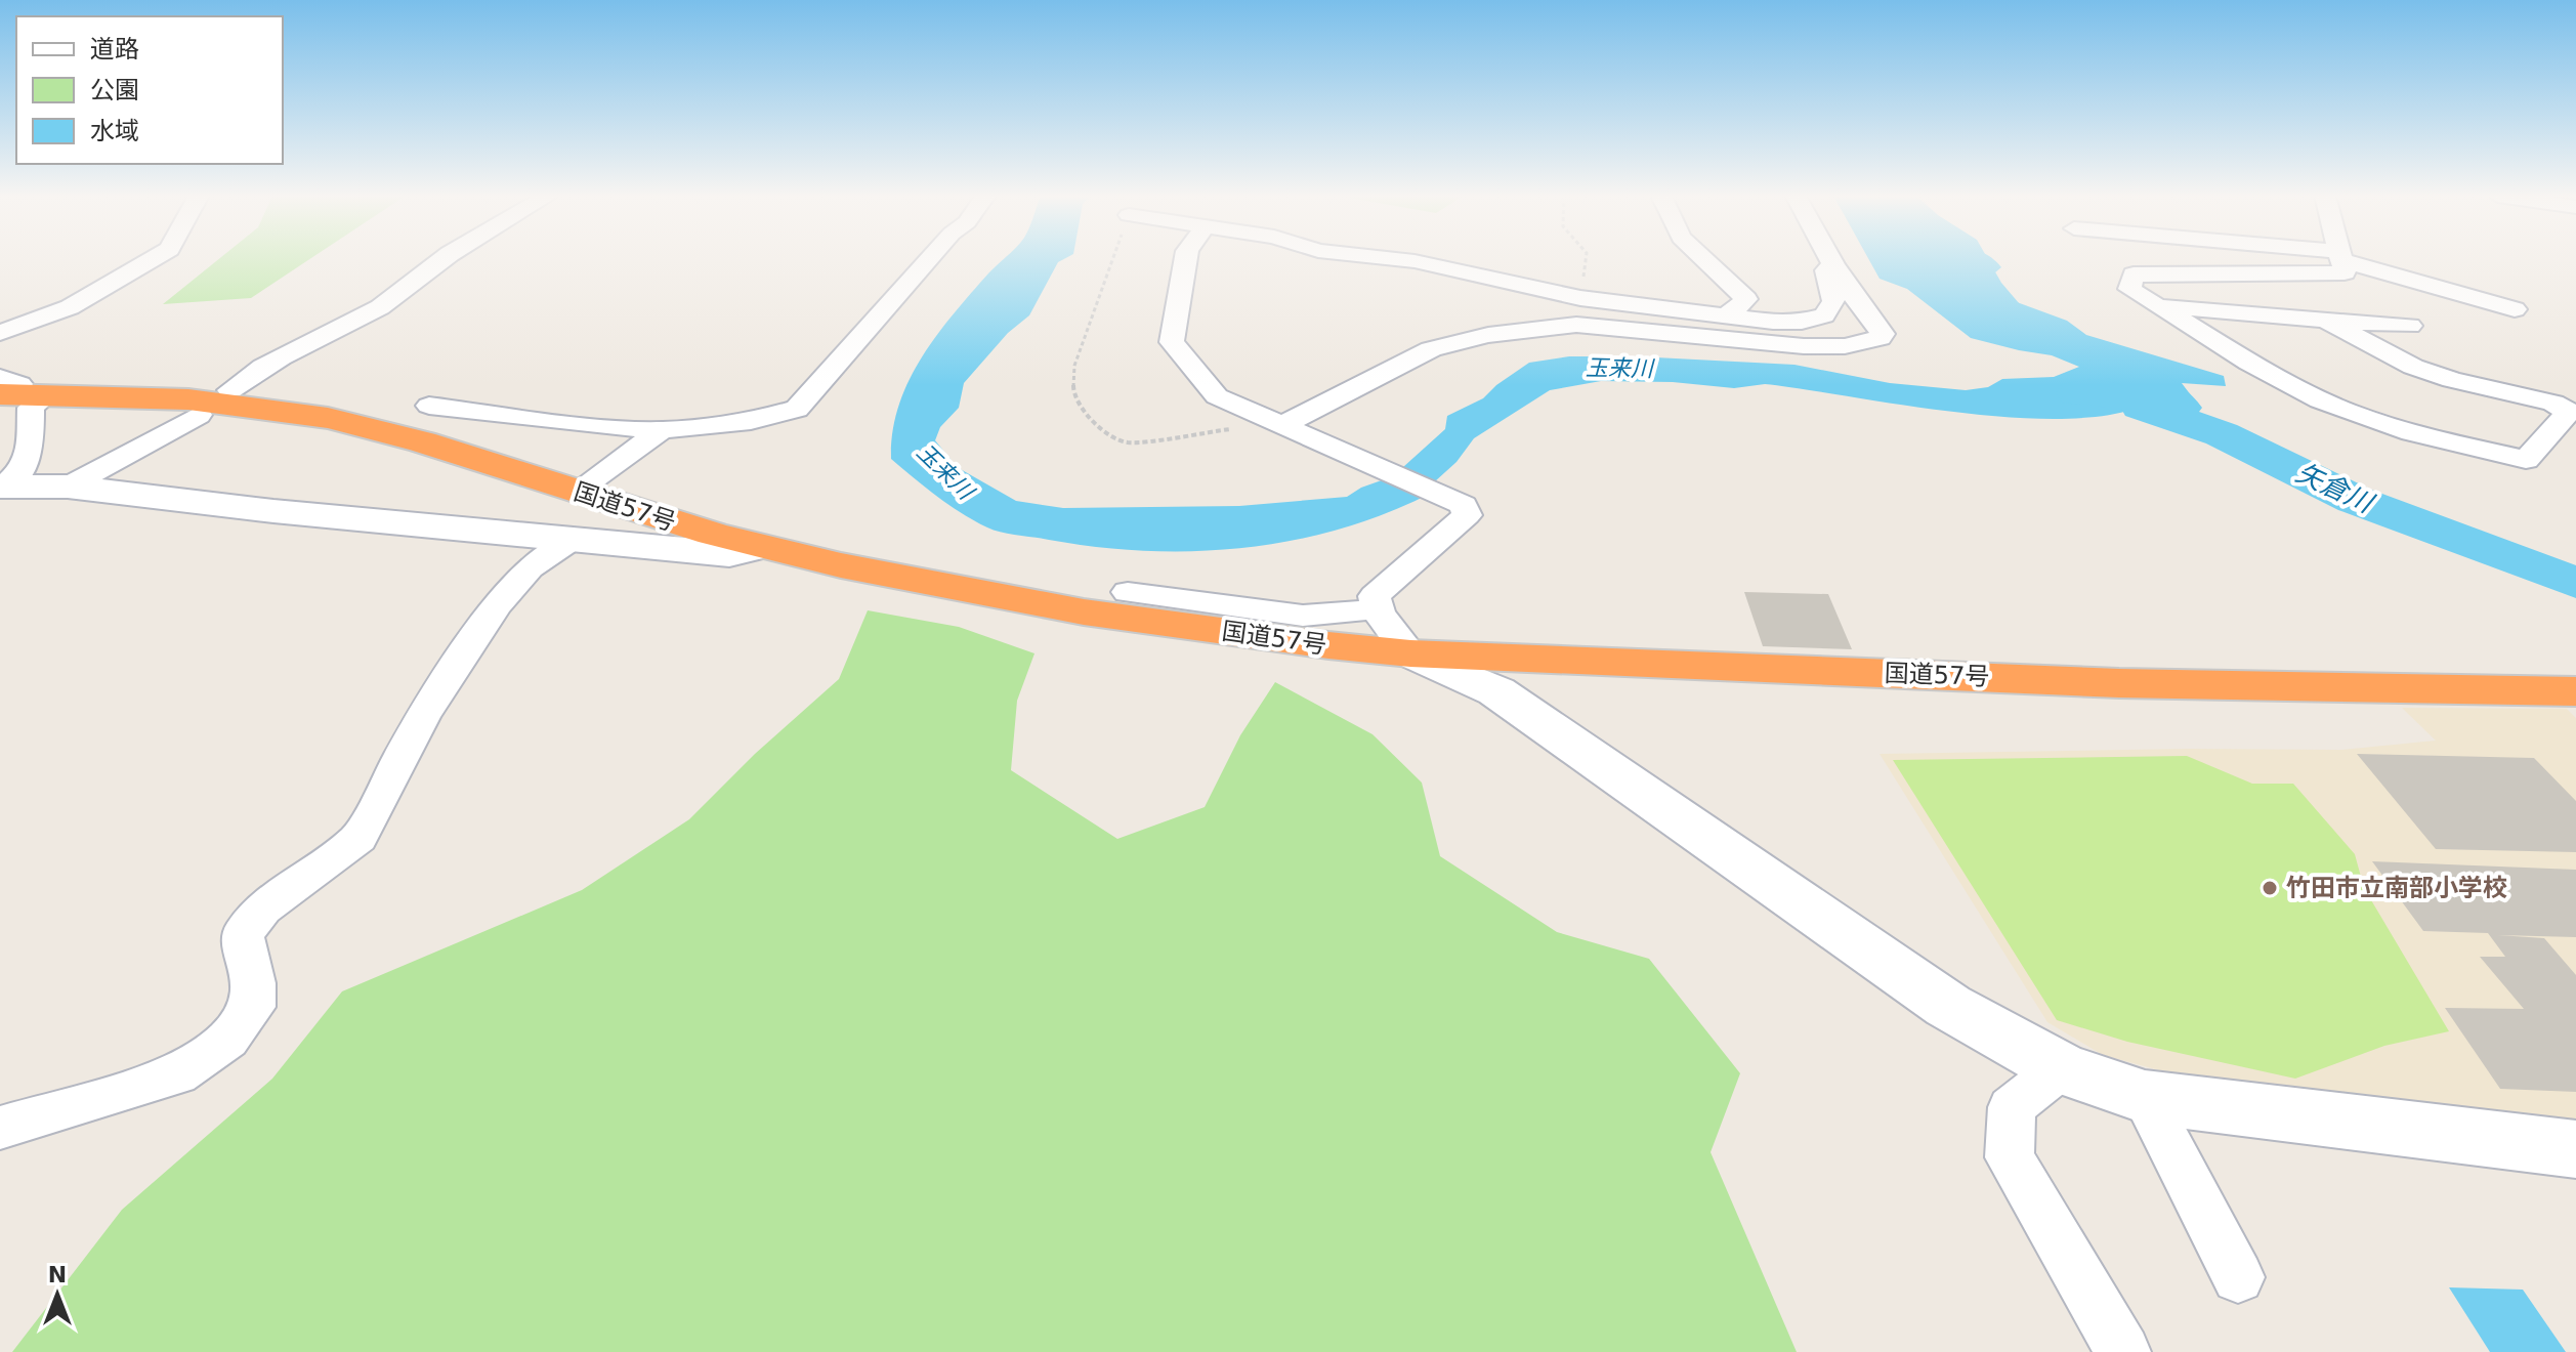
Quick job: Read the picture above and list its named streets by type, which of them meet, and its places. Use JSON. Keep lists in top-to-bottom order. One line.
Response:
{"streets":{"highway":["国道57号"]},"water":["玉来川","矢倉川"],"places":["竹田市立南部小学校"],"legend":["道路","公園","水域"],"north":"top"}
